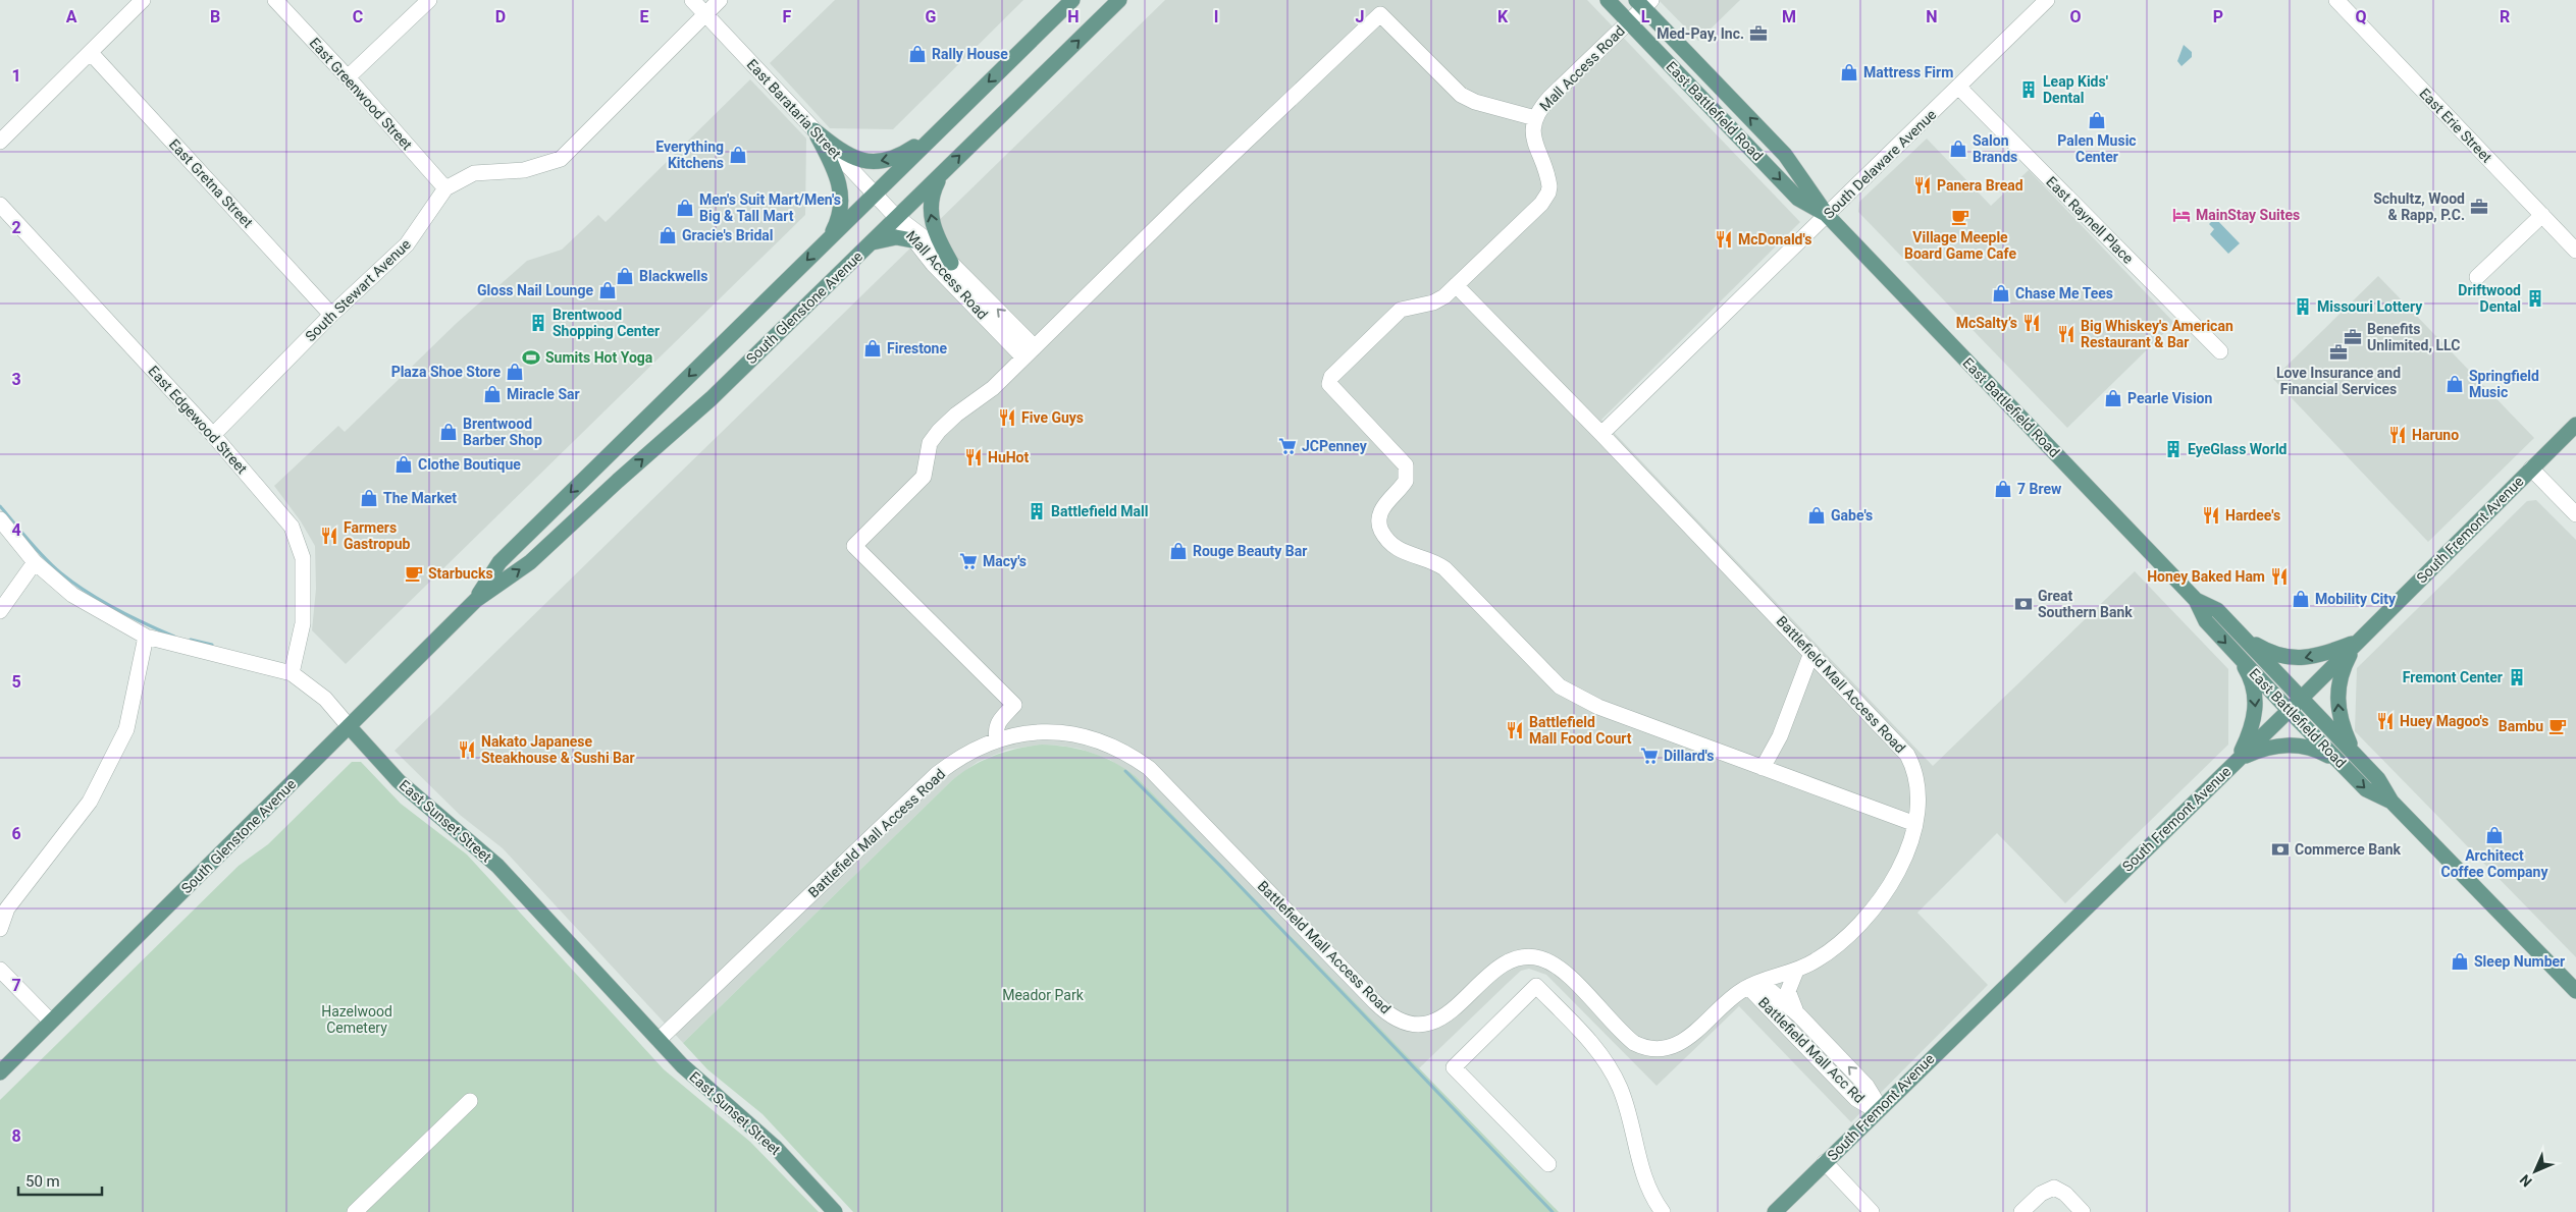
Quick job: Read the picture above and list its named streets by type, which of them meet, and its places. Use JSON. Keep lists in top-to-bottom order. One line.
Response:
{"streets":{"main road":["East Battlefield Road","South Glenstone Avenue","South Fremont Avenue","East Sunset Street"],"street":["Mall Access Road","East Greenwood Street","East Barataria Street","East Erie Street","South Delaware Avenue","East Gretna Street","East Raynell Place","South Stewart Avenue","East Edgewood Street","Battlefield Mall Access Road","Battlefield Mall Acc Rd"]},"crossings":[["Mall Access Road","East Barataria Street"],["Mall Access Road","East Battlefield Road"],["Mall Access Road","South Glenstone Avenue"],["East Greenwood Street","South Stewart Avenue"],["East Barataria Street","South Stewart Avenue"],["East Barataria Street","South Glenstone Avenue"],["East Battlefield Road","South Delaware Avenue"],["East Battlefield Road","South Fremont Avenue"],["South Delaware Avenue","East Raynell Place"],["South Delaware Avenue","Battlefield Mall Access Road"],["East Gretna Street","South Stewart Avenue"],["South Stewart Avenue","East Edgewood Street"],["South Glenstone Avenue","East Sunset Street"],["East Edgewood Street","East Sunset Street"],["South Fremont Avenue","Battlefield Mall Acc Rd"],["Battlefield Mall Access Road","East Sunset Street"],["Battlefield Mall Access Road","Battlefield Mall Acc Rd"]],"parks":["Meador Park","Hazelwood Cemetery"],"places":{"office":["Med-Pay, Inc.","Schultz, Wood & Rapp, P.C.","Benefits Unlimited, LLC","Love Insurance and Financial Services"],"shop":["Rally House","Mattress Firm","Palen Music Center","Salon Brands","Everything Kitchens","Men's Suit Mart/Men's Big & Tall Mart","Gracie's Bridal","Blackwells","Gloss Nail Lounge","Chase Me Tees","Firestone","Plaza Shoe Store","Springfield Music","Miracle Sar","Pearle Vision","Brentwood Barber Shop","Clothe Boutique","7 Brew","The Market","Gabe's","Rouge Beauty Bar","Mobility City","Architect Coffee Company","Sleep Number"],"building":["Leap Kids' Dental","Driftwood Dental","Missouri Lottery","Brentwood Shopping Center","EyeGlass World","Battlefield Mall","Fremont Center"],"restaurant":["Panera Bread","McDonald's","McSalty’s","Big Whiskey's American Restaurant & Bar","Five Guys","Haruno","HuHot","Hardee's","Farmers Gastropub","Honey Baked Ham","Huey Magoo's","Battlefield Mall Food Court","Nakato Japanese Steakhouse & Sushi Bar"],"hotel":["MainStay Suites"],"cafe":["Village Meeple Board Game Cafe","Starbucks","Bambu"],"sports":["Sumits Hot Yoga"],"supermarket":["JCPenney","Macy's","Dillard's"],"bank":["Great Southern Bank","Commerce Bank"]},"scale_bar":"50 m","north":"bottom left","grid":{"columns":["A","B","C","D","E","F","G","H","I","J","K","L","M","N","O","P","Q","R"],"rows":["1","2","3","4","5","6","7","8"]}}
